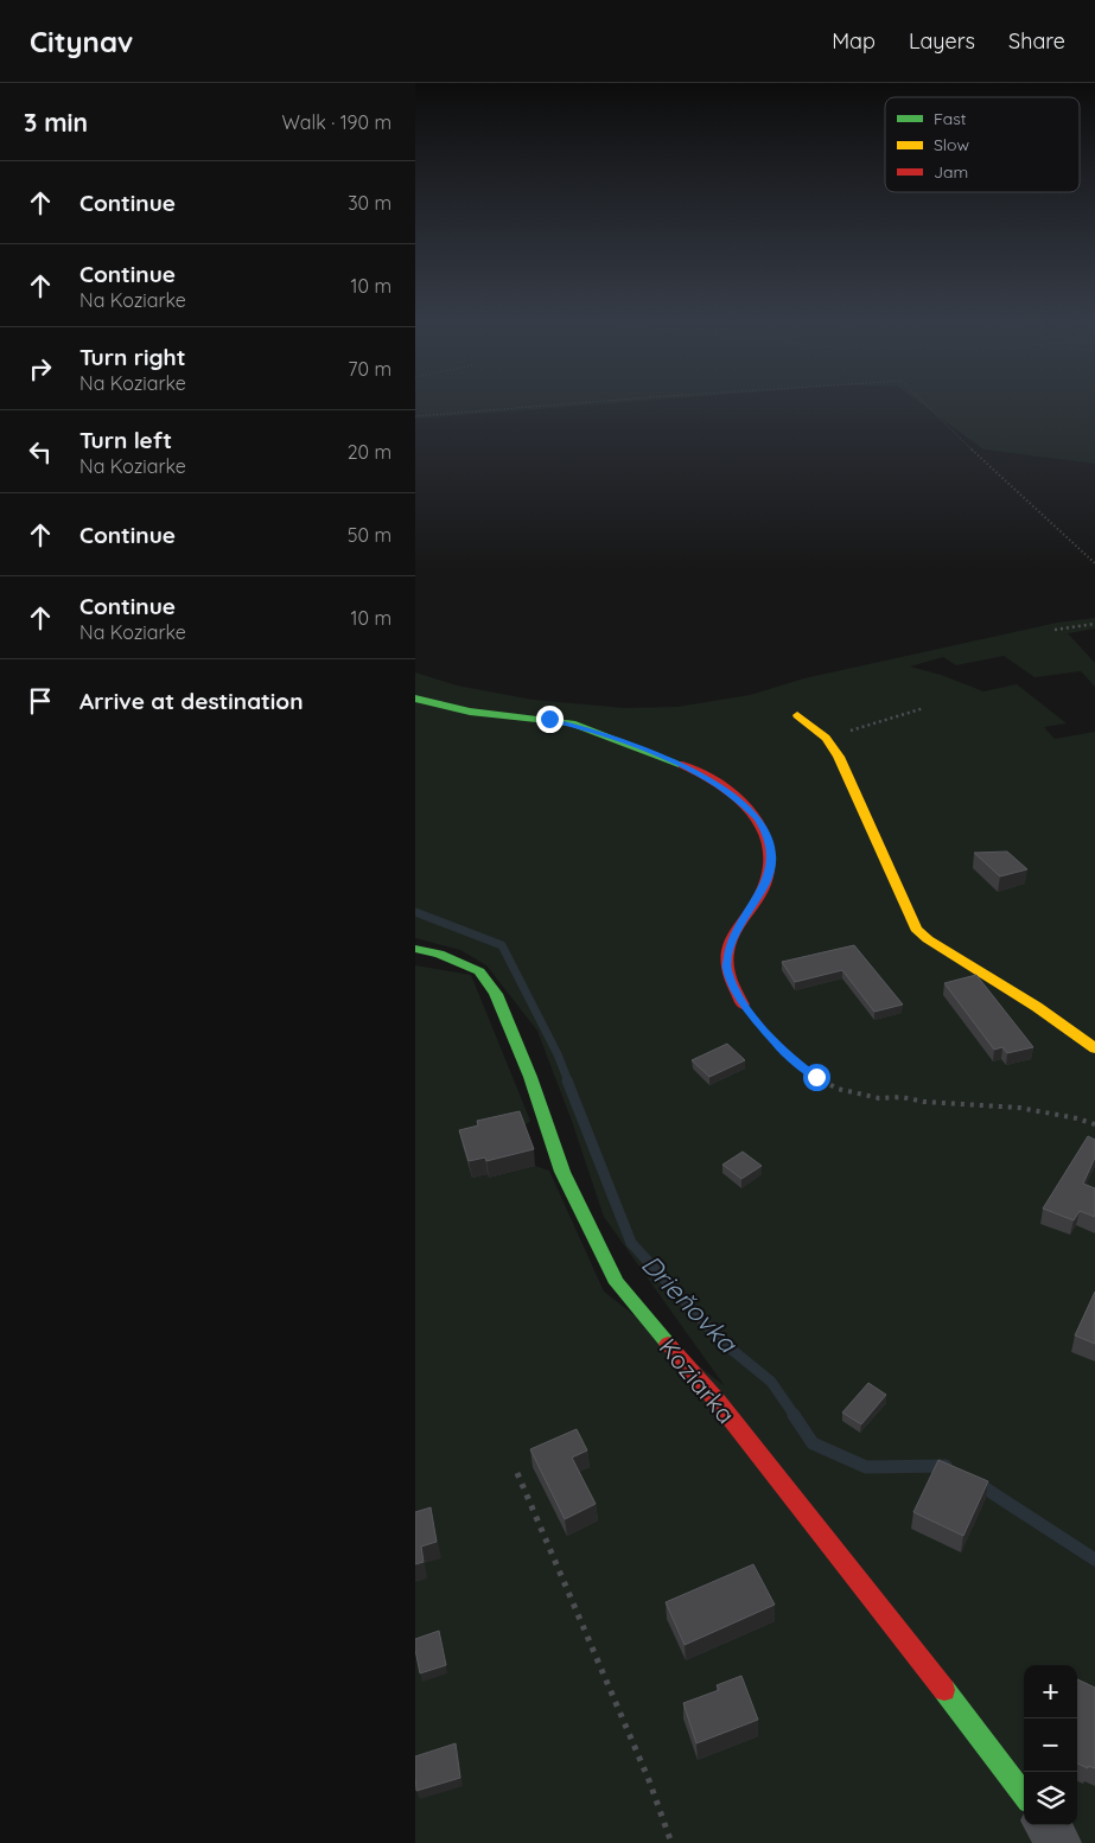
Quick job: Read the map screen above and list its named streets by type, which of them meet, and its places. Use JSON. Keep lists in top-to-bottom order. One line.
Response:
{"streets":{"street":["Koziarka"]},"water":["Drieňovka"],"legend":["Fast","Slow","Jam"],"page":{"header":"Citynav","nav":["Map","Layers","Share"],"heading":["3 min","Walk · 190 m"],"list":[["Continue","30 m"],["Continue","Na Koziarke","10 m"],["Turn right","Na Koziarke","70 m"],["Turn left","Na Koziarke","20 m"],["Continue","50 m"],["Continue","Na Koziarke","10 m"],"Arrive at destination"],"map_buttons":["+","−"]}}
